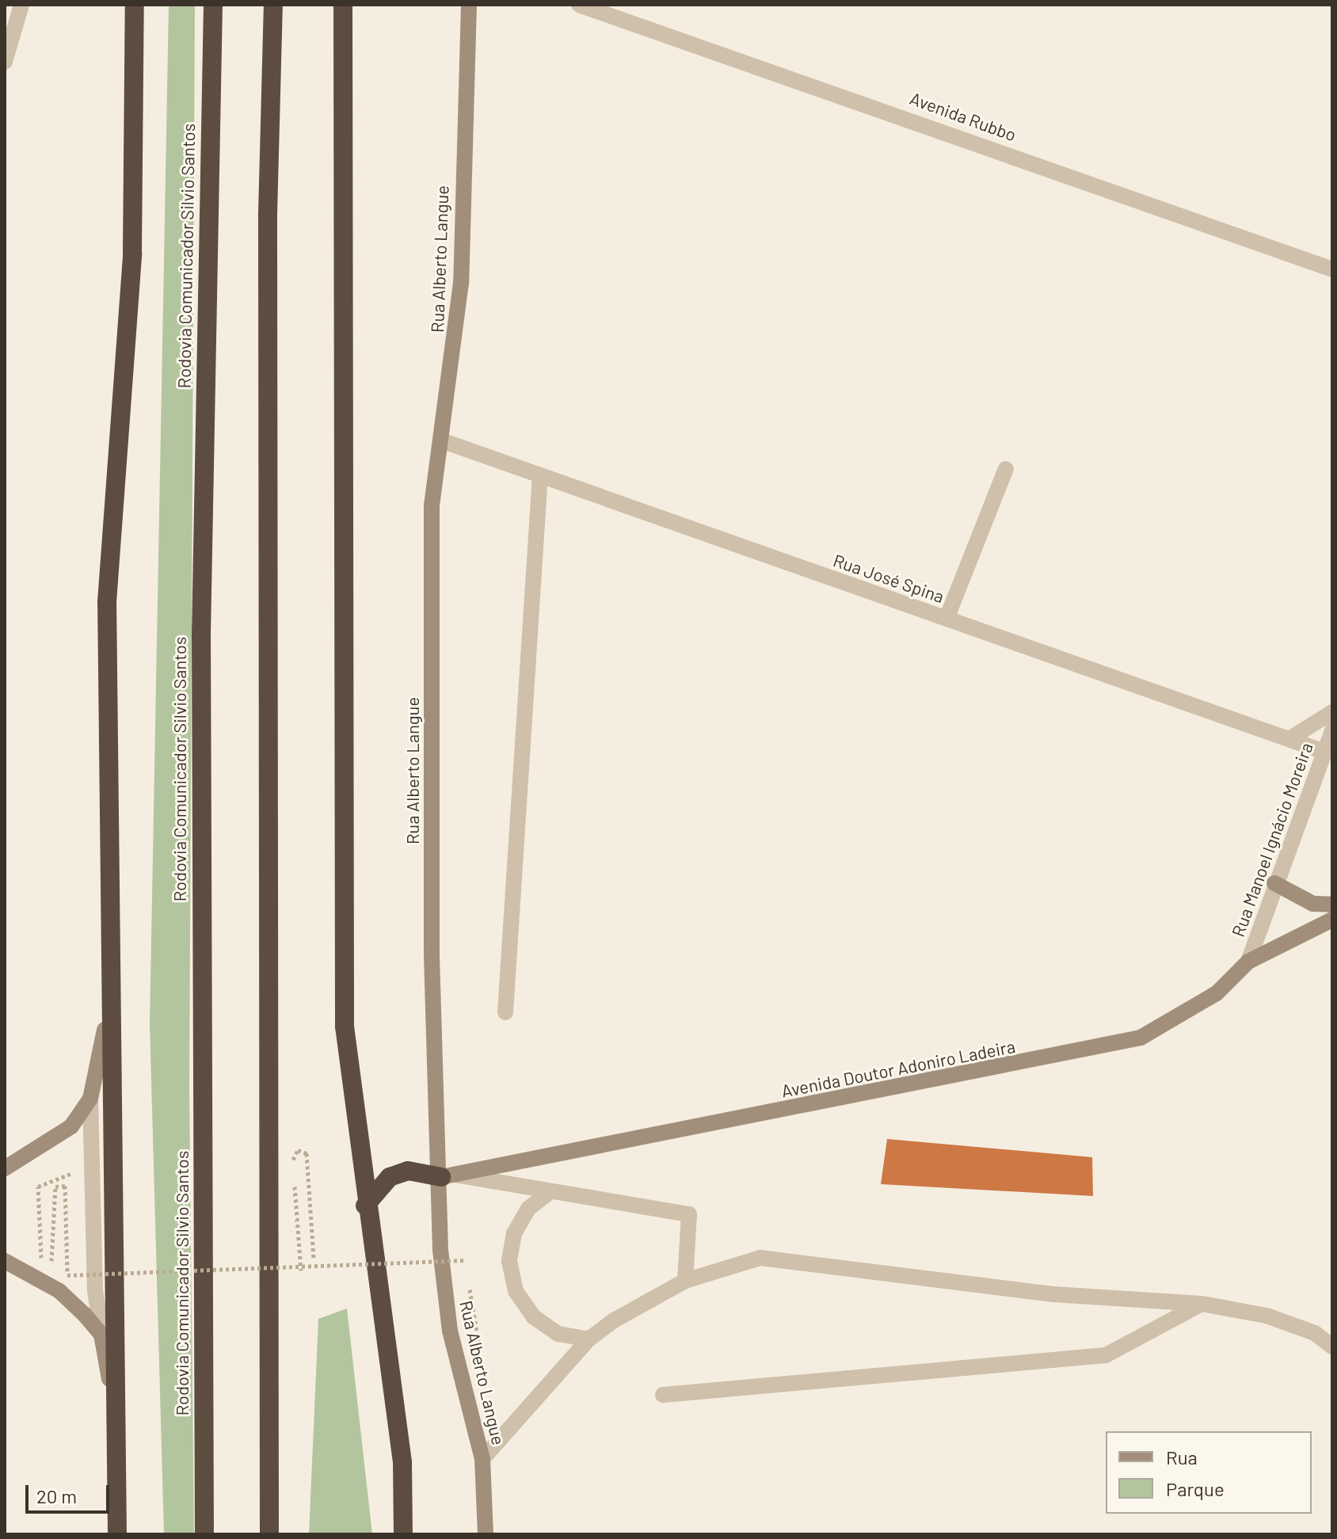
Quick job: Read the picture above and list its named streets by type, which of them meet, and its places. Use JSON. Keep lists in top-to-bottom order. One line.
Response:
{"streets":{"highway":["Rodovia Comunicador Silvio Santos"],"street":["Avenida Rubbo","Rua Alberto Langue","Rua José Spina","Rua Manoel Ignácio Moreira","Avenida Doutor Adoniro Ladeira"]},"crossings":[["Rua Alberto Langue","Rua José Spina"],["Rua Alberto Langue","Avenida Doutor Adoniro Ladeira"],["Rua José Spina","Rua Manoel Ignácio Moreira"],["Rua Manoel Ignácio Moreira","Avenida Doutor Adoniro Ladeira"]],"legend":["Rua","Parque"],"scale_bar":"20 m"}
